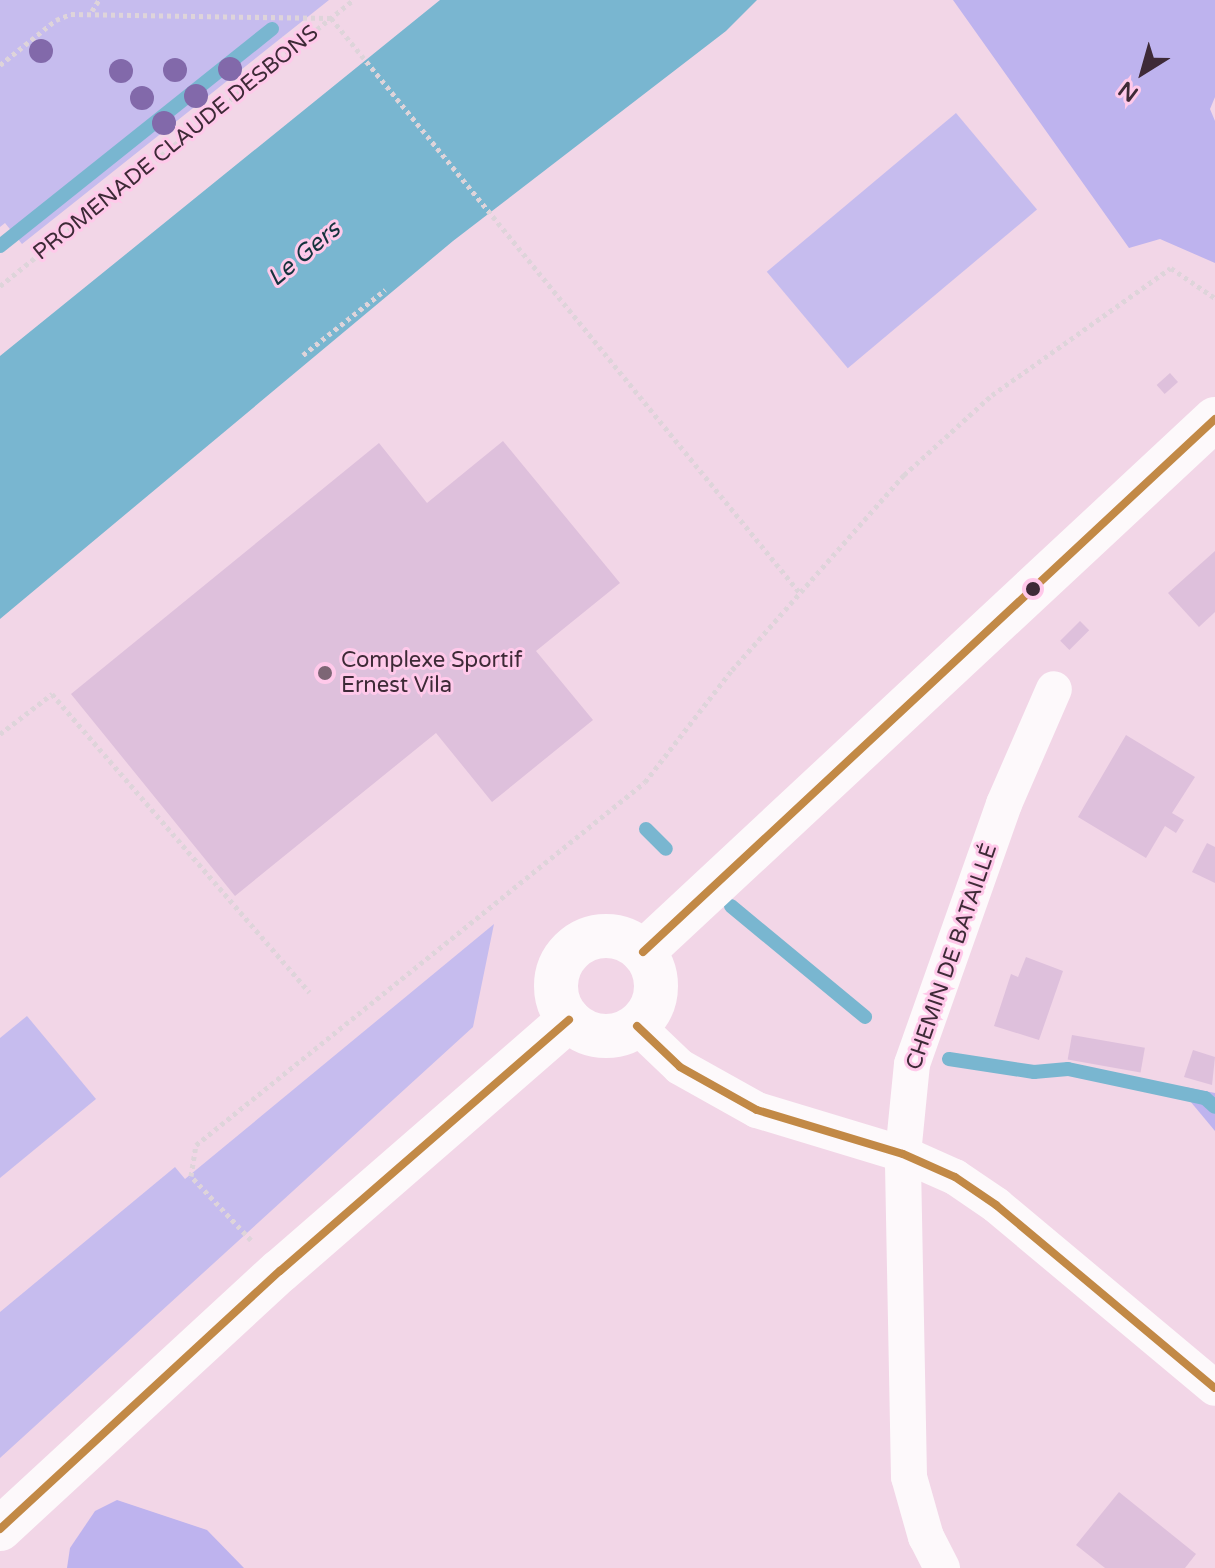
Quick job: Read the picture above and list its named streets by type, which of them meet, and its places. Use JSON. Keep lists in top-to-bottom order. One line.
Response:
{"streets":{"street":["CHEMIN DE BATAILLÉ"],"path":["PROMENADE CLAUDE DESBONS"]},"water":["Le Gers"],"places":["Complexe Sportif Ernest Vila"],"north":"bottom left"}
